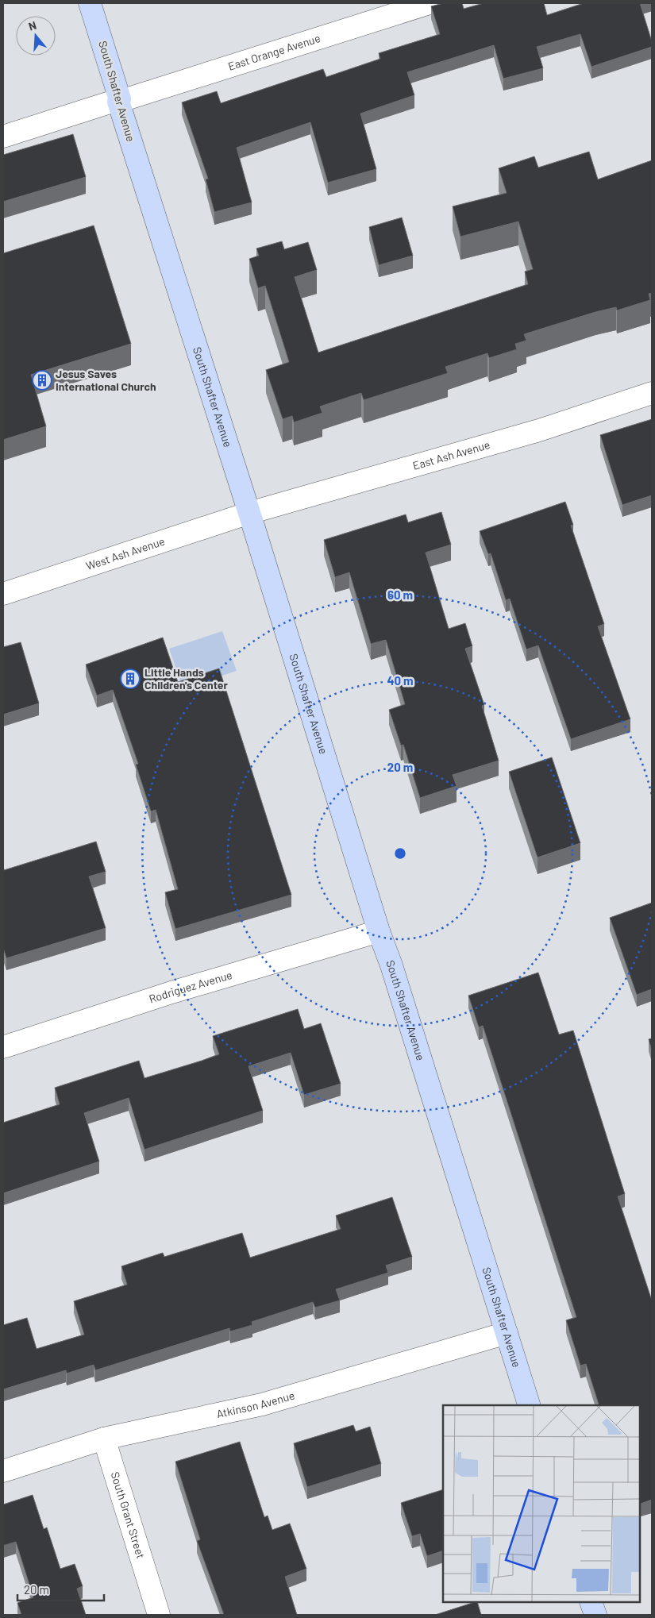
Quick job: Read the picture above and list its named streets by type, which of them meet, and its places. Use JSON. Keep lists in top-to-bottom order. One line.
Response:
{"streets":{"main road":["South Shafter Avenue"],"street":["East Orange Avenue","East Ash Avenue","West Ash Avenue","Rodriguez Avenue","Atkinson Avenue","South Grant Street"]},"crossings":[["East Orange Avenue","South Shafter Avenue"],["South Shafter Avenue","East Ash Avenue"],["South Shafter Avenue","West Ash Avenue"],["South Shafter Avenue","Rodriguez Avenue"],["South Shafter Avenue","Atkinson Avenue"],["East Ash Avenue","West Ash Avenue"],["Atkinson Avenue","South Grant Street"]],"places":{"building":["Jesus Saves International Church","Little Hands Children's Center"]},"scale_bar":"20 m","north":"top","rings":["60 m","40 m","20 m"]}
